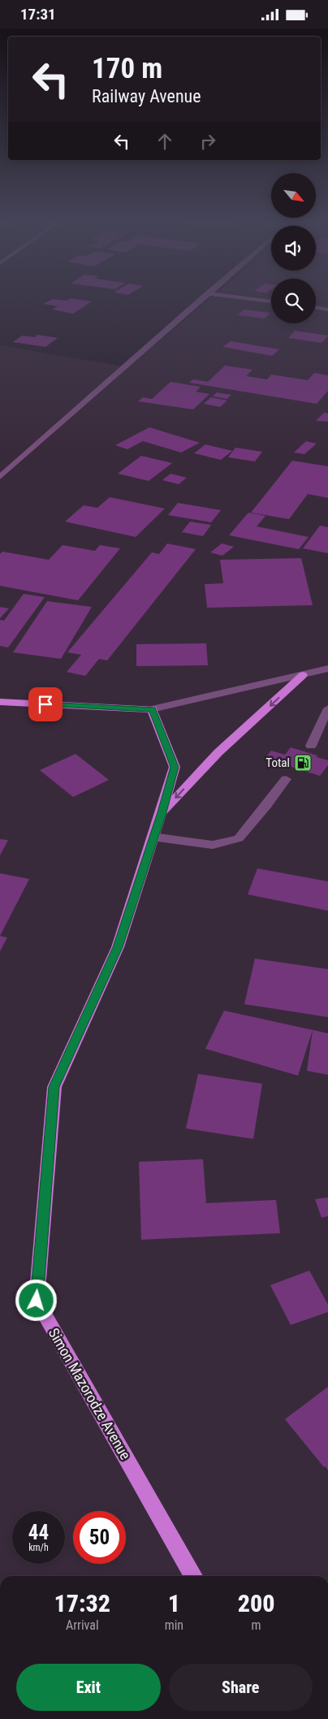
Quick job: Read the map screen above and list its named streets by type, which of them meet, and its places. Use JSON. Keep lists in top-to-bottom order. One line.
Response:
{"streets":{"main road":["Simon Mazorodze Avenue"]},"places":{"fuel station":["Total"]},"north":"bottom right","page":{"status":"17:31","turn":["170 m","Railway Avenue"],"speed":"44 km/h","limit":"50","eta":["17:32","Arrival","1","min","200","m"],"buttons":["Exit","Share"]}}
